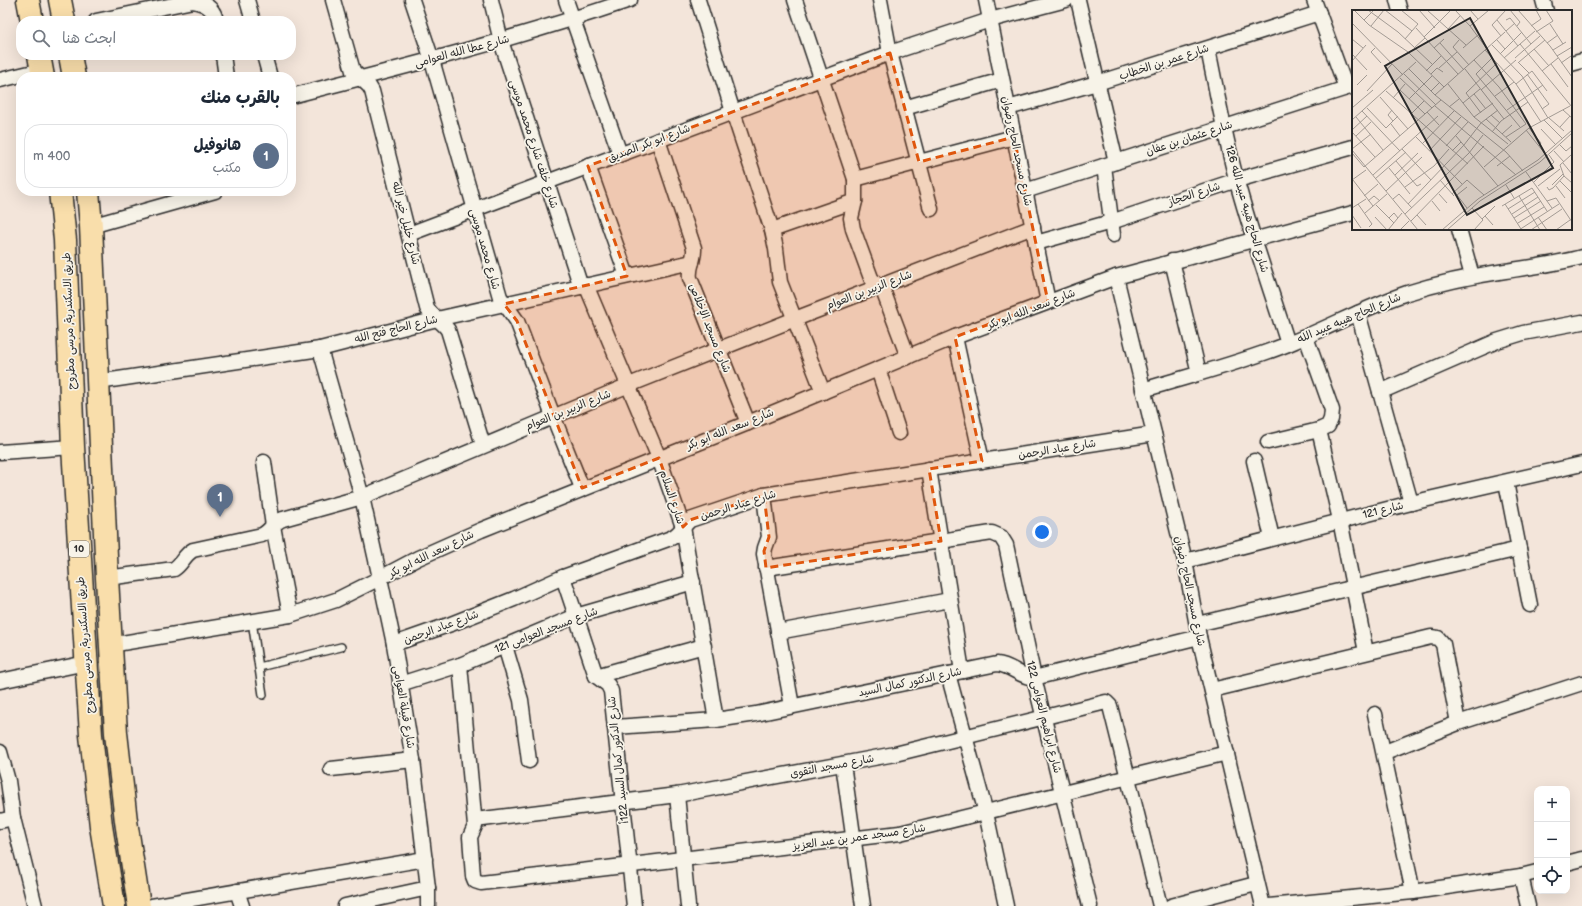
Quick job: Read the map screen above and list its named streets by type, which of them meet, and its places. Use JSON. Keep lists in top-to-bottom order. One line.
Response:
{"streets":{"main road":["طريق الاسكندرية, مرسى مطروح","10"],"street":["شارع عطا الله العوامى","شارع عمر بن الخطاب","شارع عثمان بن عفان","شارع ابو بكر الصديق","شارع خلف شارع محمد موسى","شارع مسجد الحاج رضوان","شارع الحجاز","شارع الحاج هيبه عبيد الله 126","شارع خليل خير الله","شارع محمد موسى","شارع الزبير بن العوام","شارع سعد الله ابو بكر","شارع الحاج هيبه عبيد الله","شارع مسجد الإخلاص","شارع الحاج فتح الله","شارع عباد الرحمن","شارع السلام","شارع 121","شارع مسجد العوامى 121","شارع الدكتور كمال السيد","شارع قبيلة العوامى","شارع ابراهيم العوامى 122","شارع الدكتور كمال السيد 122أ","شارع مسجد التقوى","شارع مسجد عمر بن عبد العزيز"]},"crossings":[["شارع عطا الله العوامى","شارع خلف شارع محمد موسى"],["شارع عطا الله العوامى","شارع خليل خير الله"],["شارع عطا الله العوامى","شارع محمد موسى"],["شارع عمر بن الخطاب","شارع مسجد الحاج رضوان"],["شارع عمر بن الخطاب","شارع الحاج هيبه عبيد الله 126"],["شارع عثمان بن عفان","شارع مسجد الحاج رضوان"],["شارع عثمان بن عفان","شارع الحاج هيبه عبيد الله 126"],["شارع ابو بكر الصديق","شارع خلف شارع محمد موسى"],["شارع ابو بكر الصديق","شارع مسجد الحاج رضوان"],["شارع ابو بكر الصديق","شارع خليل خير الله"],["شارع ابو بكر الصديق","شارع محمد موسى"],["شارع ابو بكر الصديق","شارع مسجد الإخلاص"],["شارع خلف شارع محمد موسى","شارع الحاج فتح الله"],["شارع خلف شارع محمد موسى","شارع السلام"],["شارع مسجد الحاج رضوان","شارع الحجاز"],["شارع مسجد الحاج رضوان","شارع الزبير بن العوام"],["شارع مسجد الحاج رضوان","شارع سعد الله ابو بكر"],["شارع مسجد الحاج رضوان","شارع الحاج هيبه عبيد الله"],["شارع مسجد الحاج رضوان","شارع عباد الرحمن"],["شارع مسجد الحاج رضوان","شارع 121"],["شارع مسجد الحاج رضوان","شارع مسجد عمر بن عبد العزيز"],["شارع الحجاز","شارع الحاج هيبه عبيد الله 126"],["شارع الحاج هيبه عبيد الله 126","شارع سعد الله ابو بكر"],["شارع الحاج هيبه عبيد الله 126","شارع الحاج هيبه عبيد الله"],["شارع خليل خير الله","شارع الزبير بن العوام"],["شارع خليل خير الله","شارع الحاج فتح الله"],["شارع محمد موسى","شارع الزبير بن العوام"],["شارع محمد موسى","شارع سعد الله ابو بكر"],["شارع محمد موسى","شارع الحاج فتح الله"],["شارع الزبير بن العوام","شارع مسجد الإخلاص"],["شارع الزبير بن العوام","شارع السلام"],["شارع الزبير بن العوام","10"],["شارع الزبير بن العوام","شارع قبيلة العوامى"],["شارع سعد الله ابو بكر","شارع مسجد الإخلاص"],["شارع سعد الله ابو بكر","شارع السلام"],["شارع سعد الله ابو بكر","10"],["شارع سعد الله ابو بكر","شارع قبيلة العوامى"],["شارع مسجد الإخلاص","شارع الحاج فتح الله"],["شارع الحاج فتح الله","شارع السلام"],["شارع الحاج فتح الله","10"],["شارع الحاج فتح الله","شارع قبيلة العوامى"],["شارع عباد الرحمن","شارع السلام"],["شارع عباد الرحمن","شارع قبيلة العوامى"],["شارع عباد الرحمن","شارع الدكتور كمال السيد 122أ"],["شارع السلام","شارع مسجد العوامى 121"],["شارع السلام","شارع الدكتور كمال السيد"],["شارع مسجد العوامى 121","شارع قبيلة العوامى"],["شارع مسجد العوامى 121","شارع الدكتور كمال السيد 122أ"],["شارع الدكتور كمال السيد","شارع ابراهيم العوامى 122"],["شارع الدكتور كمال السيد","شارع الدكتور كمال السيد 122أ"],["شارع ابراهيم العوامى 122","شارع مسجد التقوى"],["شارع ابراهيم العوامى 122","شارع مسجد عمر بن عبد العزيز"],["شارع الدكتور كمال السيد 122أ","شارع مسجد التقوى"],["شارع الدكتور كمال السيد 122أ","شارع مسجد عمر بن عبد العزيز"],["شارع مسجد التقوى","شارع مسجد عمر بن عبد العزيز"]],"page":{"search":"ابحث هنا","heading":"بالقرب منك","list":[{"mark":"1","name":"هانوفيل","note":"مكتب","value":"400 m"}],"pins":"1","map_buttons":["+","−"]}}
